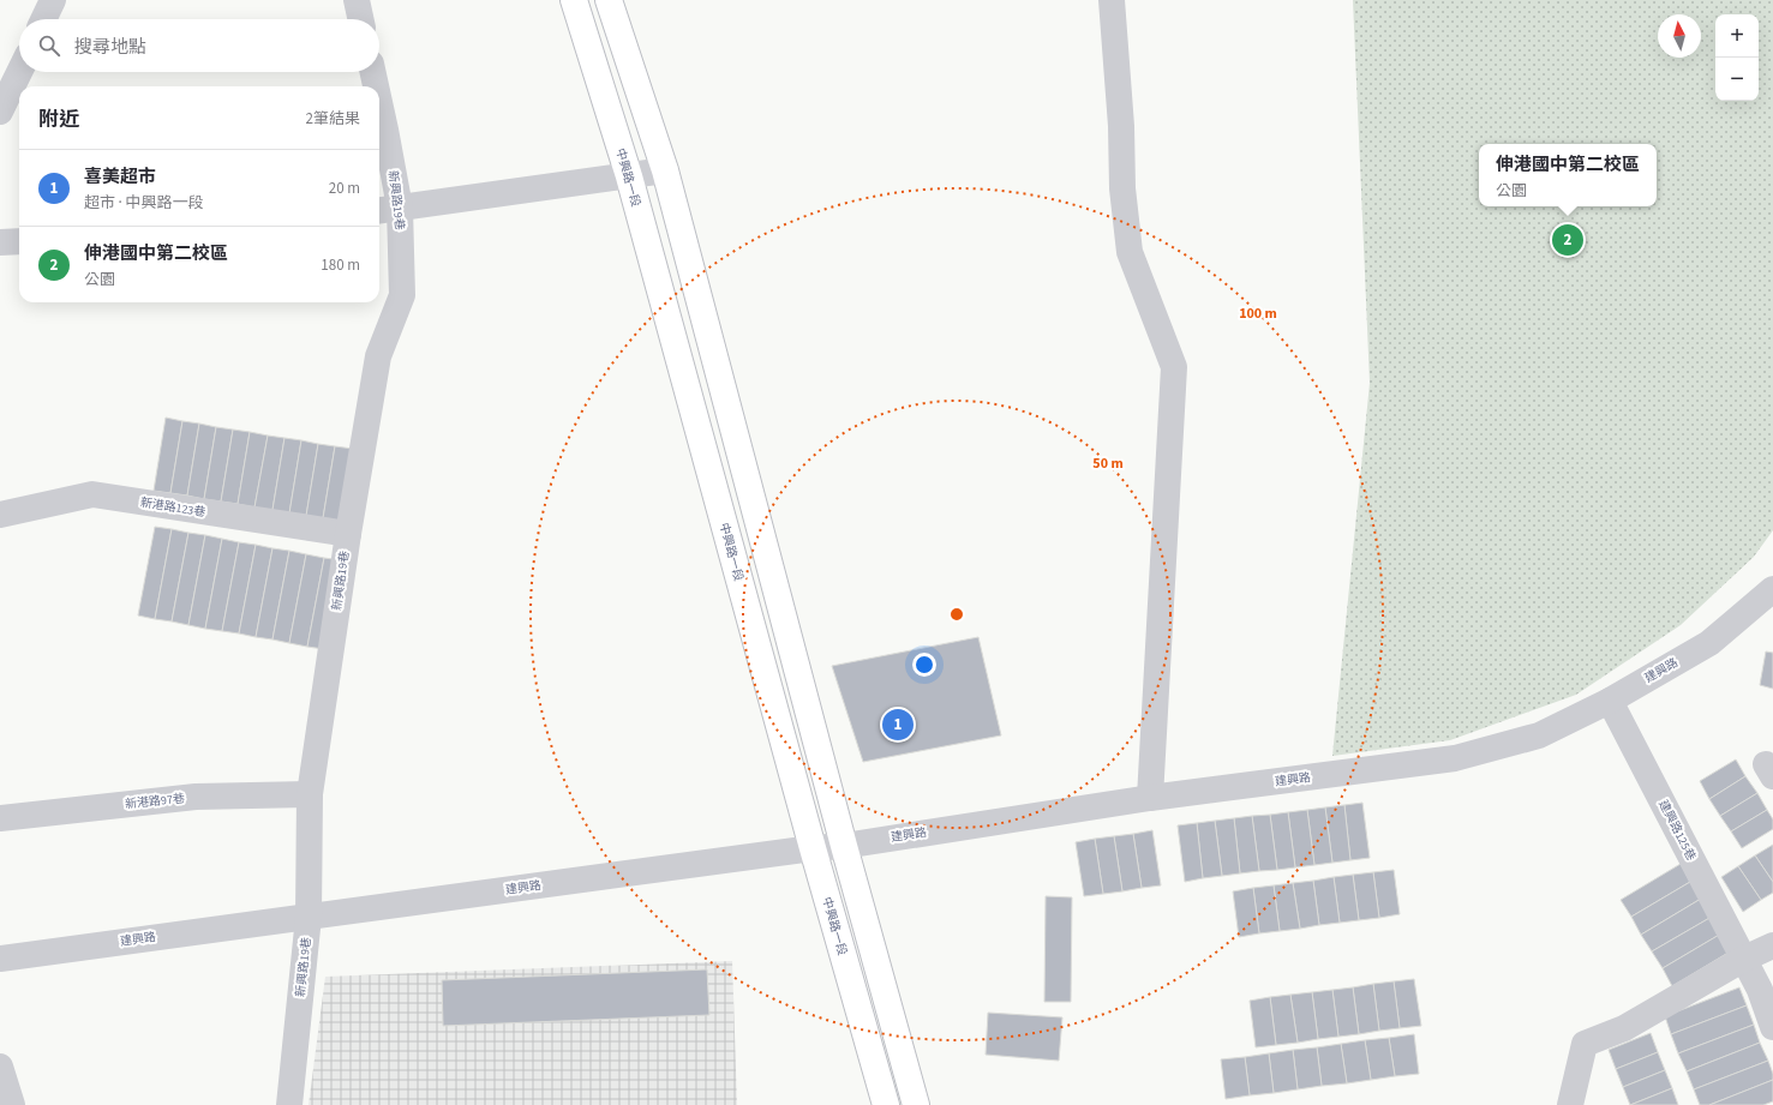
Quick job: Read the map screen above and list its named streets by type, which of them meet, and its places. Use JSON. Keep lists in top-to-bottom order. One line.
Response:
{"streets":{"main road":["中興路一段"],"street":["新興路19巷","新港路123巷","建興路","新港路97巷","建興路125巷"]},"crossings":[["中興路一段","建興路"],["新興路19巷","新港路123巷"],["新興路19巷","建興路"],["新興路19巷","新港路97巷"],["建興路","建興路125巷"]],"north":"top","page":{"map_buttons":["+","−"],"search":"搜尋地點","heading":["附近","2筆結果"],"popup":["伸港國中第二校區","公園"],"list":[{"mark":"1","name":"喜美超市","note":"超市 · 中興路一段","value":"20 m"},{"mark":"2","name":"伸港國中第二校區","note":"公園","value":"180 m"}],"pins":["2","1"]},"rings":["100 m","50 m"]}
